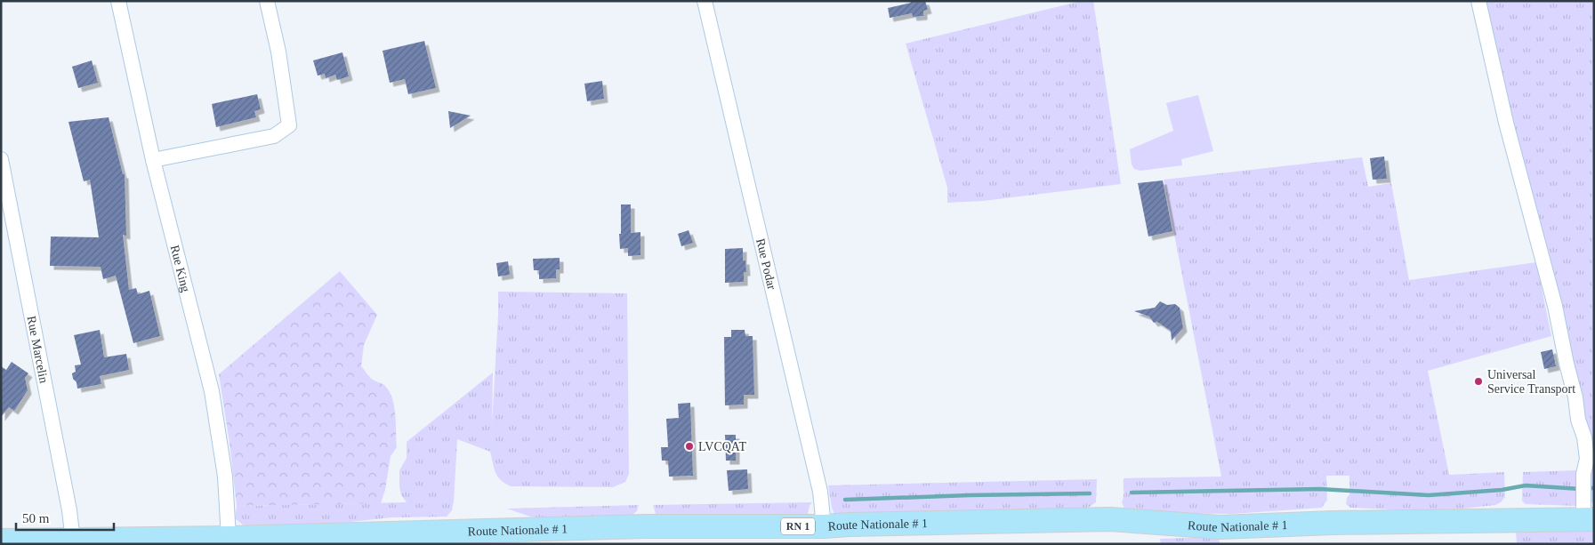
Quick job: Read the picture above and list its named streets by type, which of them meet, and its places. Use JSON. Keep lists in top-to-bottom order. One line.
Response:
{"streets":{"main road":["Route Nationale # 1","RN 1"],"street":["Rue Podar","Rue King","Rue Marcelin"]},"crossings":[["Rue Podar","Route Nationale # 1"],["Rue King","Route Nationale # 1"],["Rue Marcelin","Route Nationale # 1"]],"places":["Universal Service Transport","LVCQAT"],"scale_bar":"50 m"}
